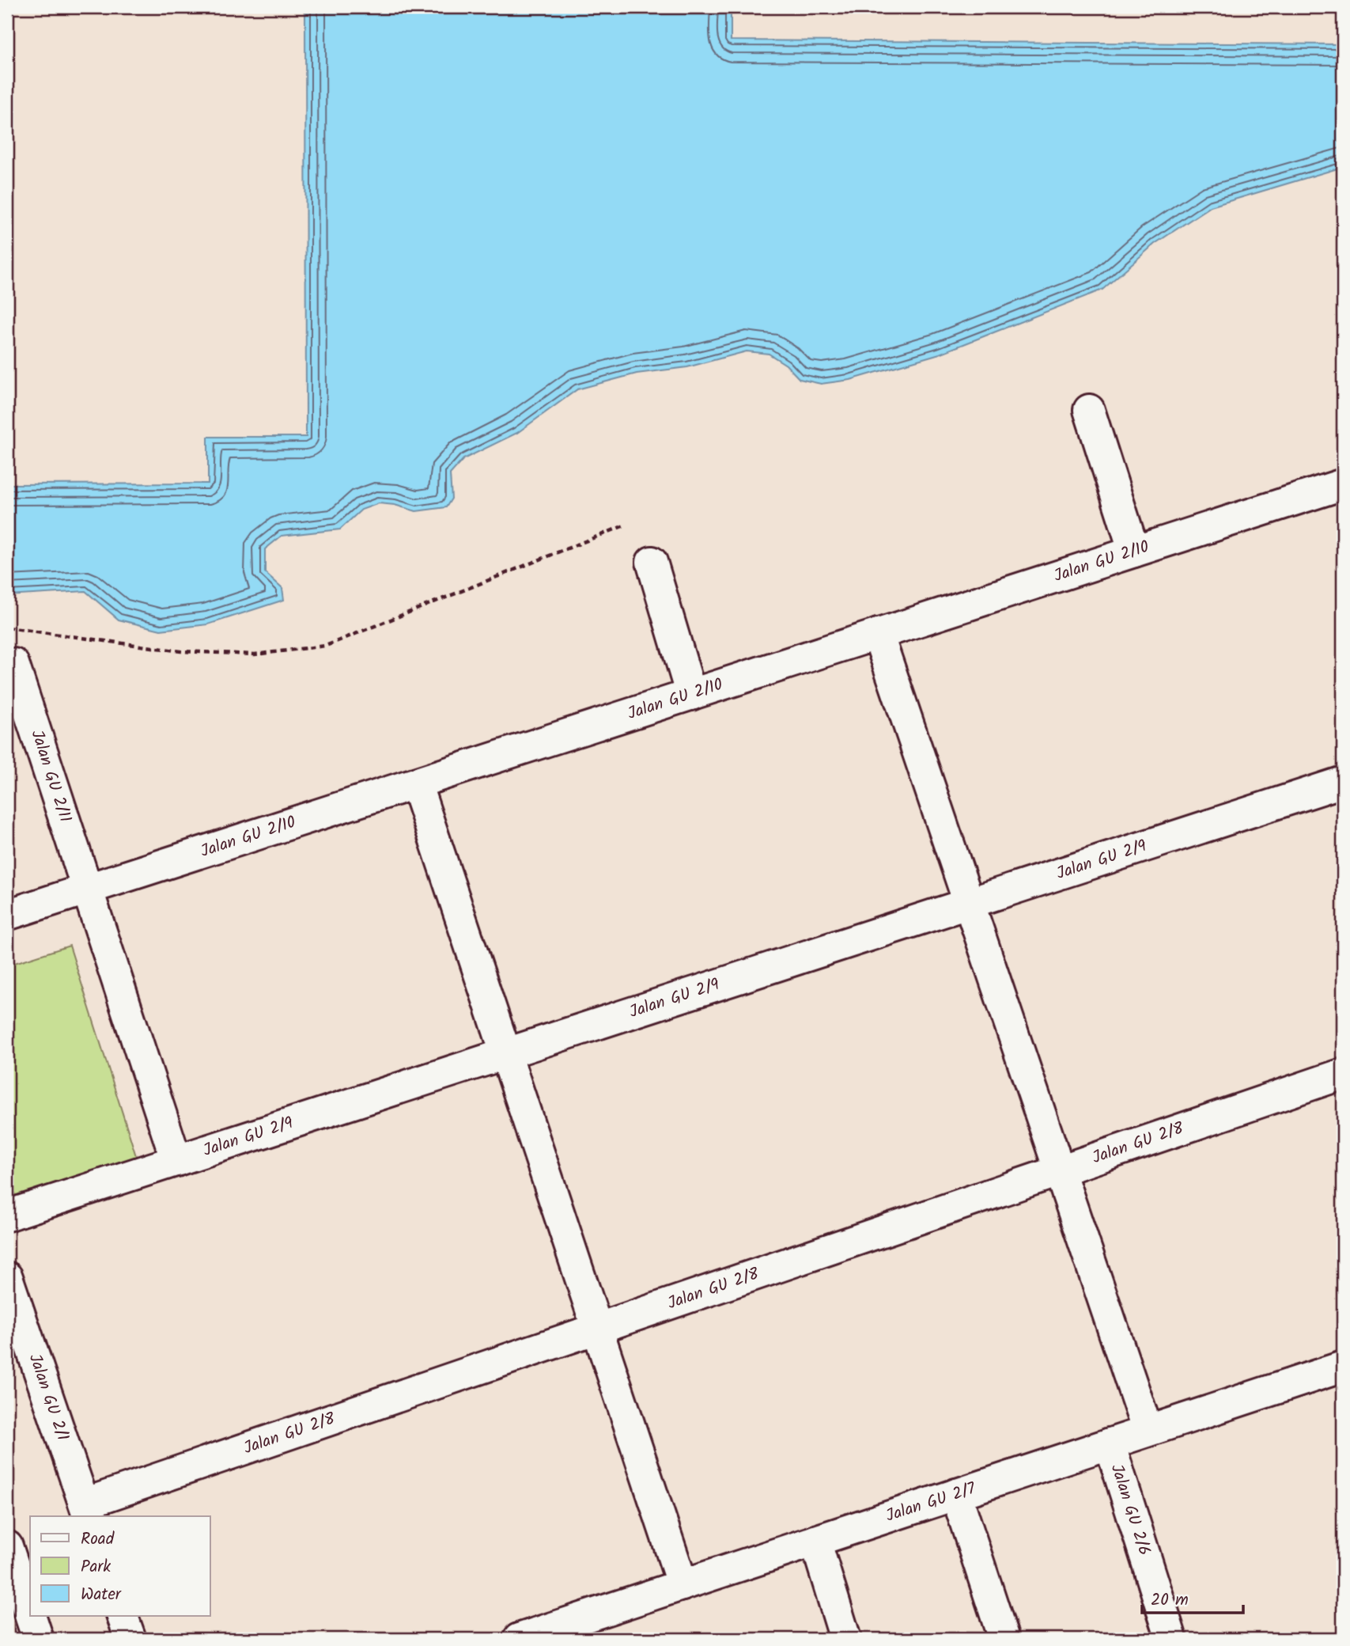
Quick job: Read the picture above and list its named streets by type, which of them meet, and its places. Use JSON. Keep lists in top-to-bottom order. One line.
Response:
{"streets":{"street":["Jalan GU 2/10","Jalan GU 2/11","Jalan GU 2/9","Jalan GU 2/8","Jalan GU 2/1","Jalan GU 2/7","Jalan GU 2/6"]},"crossings":[["Jalan GU 2/10","Jalan GU 2/11"],["Jalan GU 2/11","Jalan GU 2/9"],["Jalan GU 2/8","Jalan GU 2/1"],["Jalan GU 2/7","Jalan GU 2/6"]],"legend":["Road","Park","Water"],"scale_bar":"20 m"}
